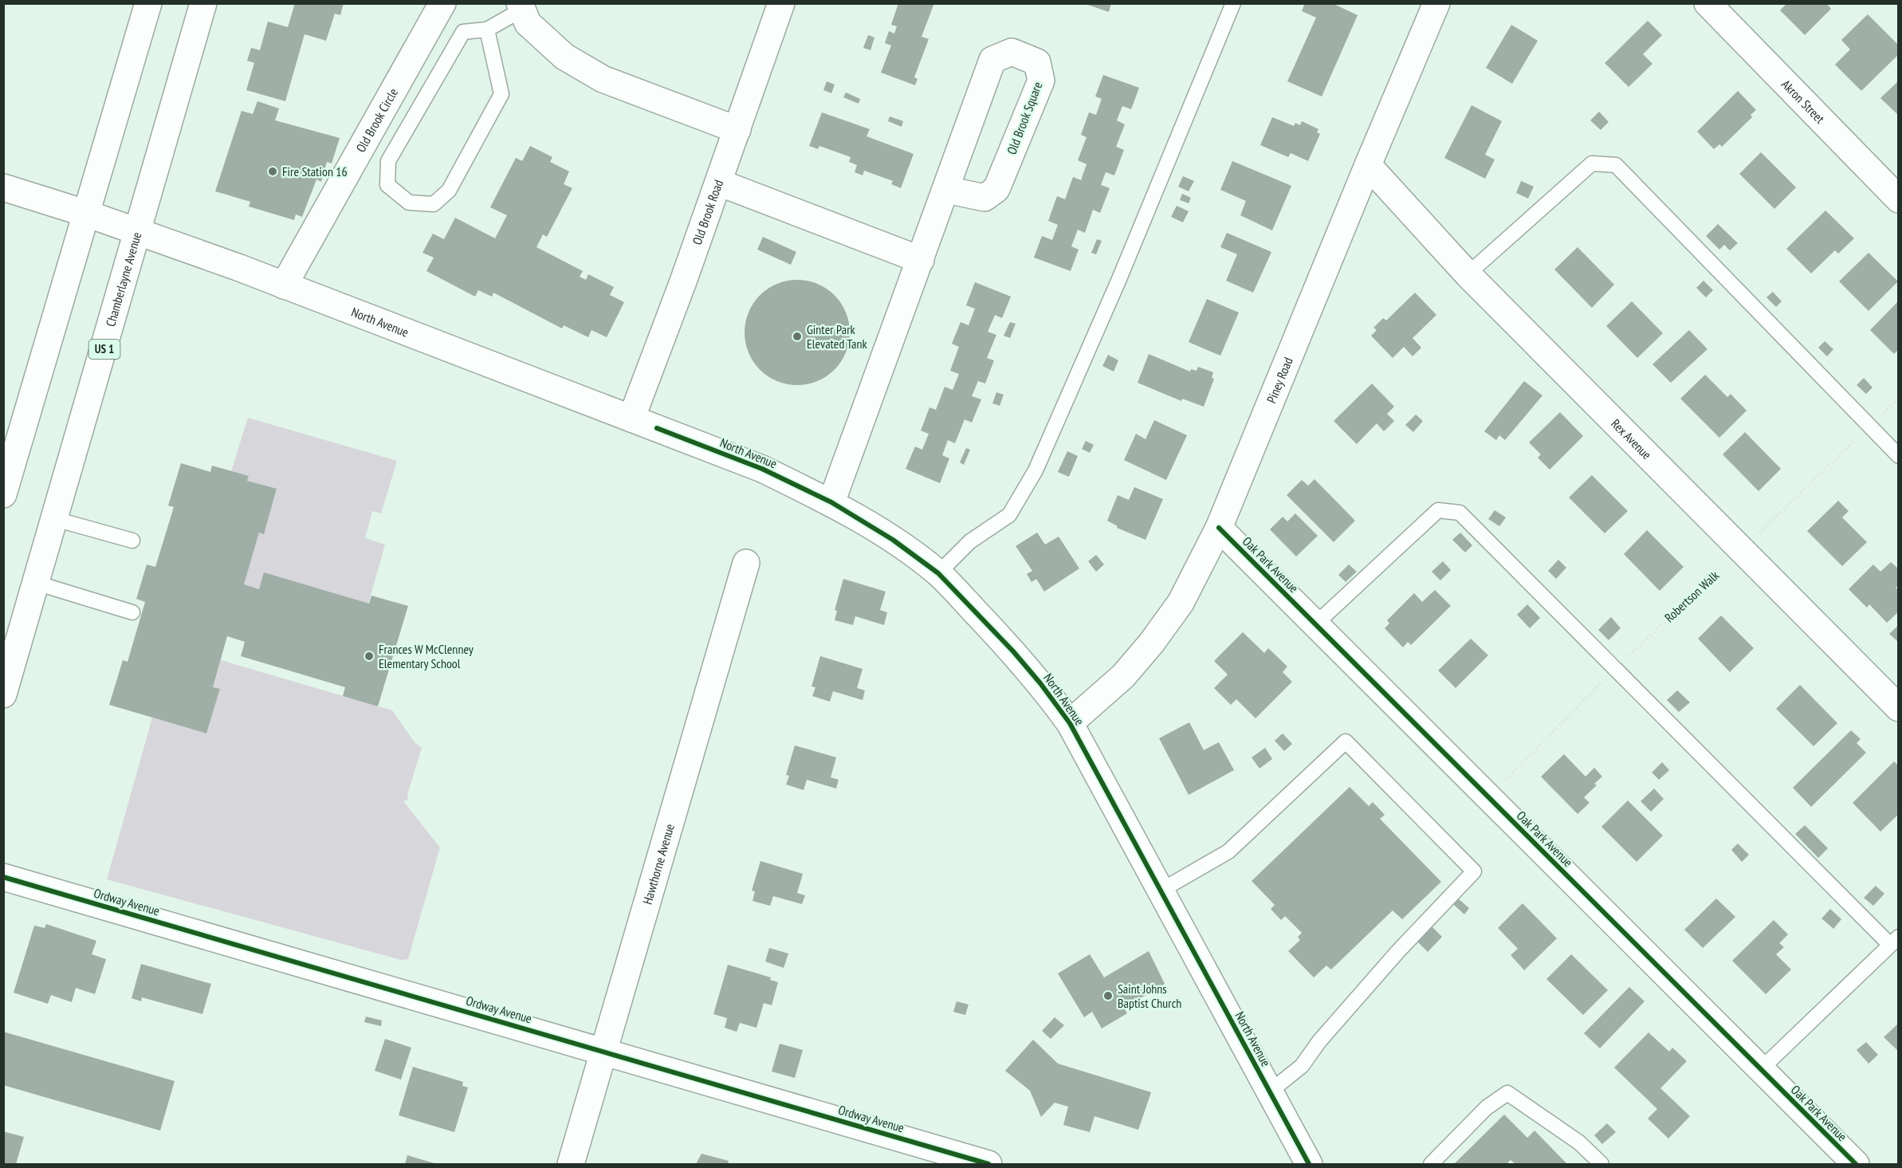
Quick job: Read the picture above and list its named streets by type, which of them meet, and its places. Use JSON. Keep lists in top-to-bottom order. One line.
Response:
{"streets":{"street":["Akron Street","Old Brook Square","Old Brook Circle","Old Brook Road","Chamberlayne Avenue","North Avenue","US 1","Piney Road","Rex Avenue","Oak Park Avenue","Hawthorne Avenue","Ordway Avenue"],"path":["Robertson Walk"]},"crossings":[["Old Brook Square","North Avenue"],["Old Brook Circle","North Avenue"],["Old Brook Road","North Avenue"],["Chamberlayne Avenue","North Avenue"],["North Avenue","Piney Road"],["Piney Road","Rex Avenue"],["Piney Road","Oak Park Avenue"],["Rex Avenue","Robertson Walk"],["Oak Park Avenue","Robertson Walk"],["Hawthorne Avenue","Ordway Avenue"]],"places":["Fire Station 16","Ginter Park Elevated Tank","Frances W McClenney Elementary School","Saint Johns Baptist Church"]}
